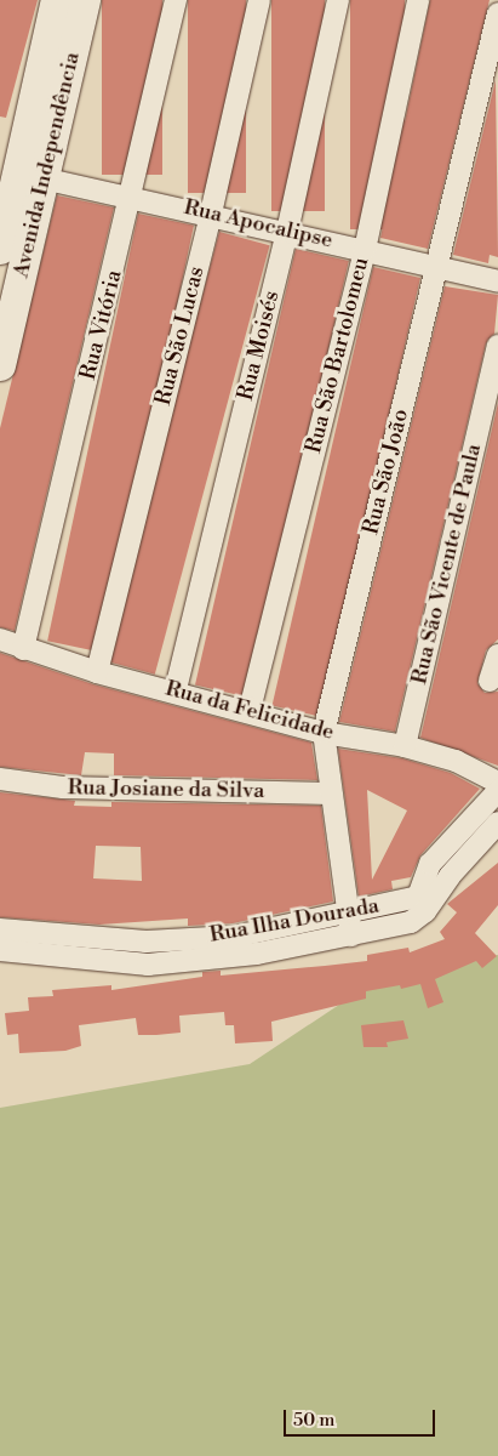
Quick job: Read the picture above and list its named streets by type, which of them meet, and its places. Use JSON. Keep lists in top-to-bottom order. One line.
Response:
{"streets":{"main road":["Avenida Independência"],"street":["Rua Apocalipse","Rua Vitória","Rua São Lucas","Rua Moisés","Rua São Bartolomeu","Rua São João","Rua São Vicente de Paula","Rua da Felicidade","Rua Josiane da Silva","Rua Ilha Dourada"]},"crossings":[["Avenida Independência","Rua Apocalipse"],["Rua Apocalipse","Rua Vitória"],["Rua Apocalipse","Rua São Lucas"],["Rua Apocalipse","Rua Moisés"],["Rua Apocalipse","Rua São Bartolomeu"],["Rua Apocalipse","Rua São João"],["Rua Vitória","Rua da Felicidade"],["Rua São Lucas","Rua da Felicidade"],["Rua Moisés","Rua da Felicidade"],["Rua São Bartolomeu","Rua da Felicidade"],["Rua São João","Rua da Felicidade"],["Rua São João","Rua Josiane da Silva"],["Rua São João","Rua Ilha Dourada"],["Rua São Vicente de Paula","Rua da Felicidade"]],"scale_bar":"50 m"}
